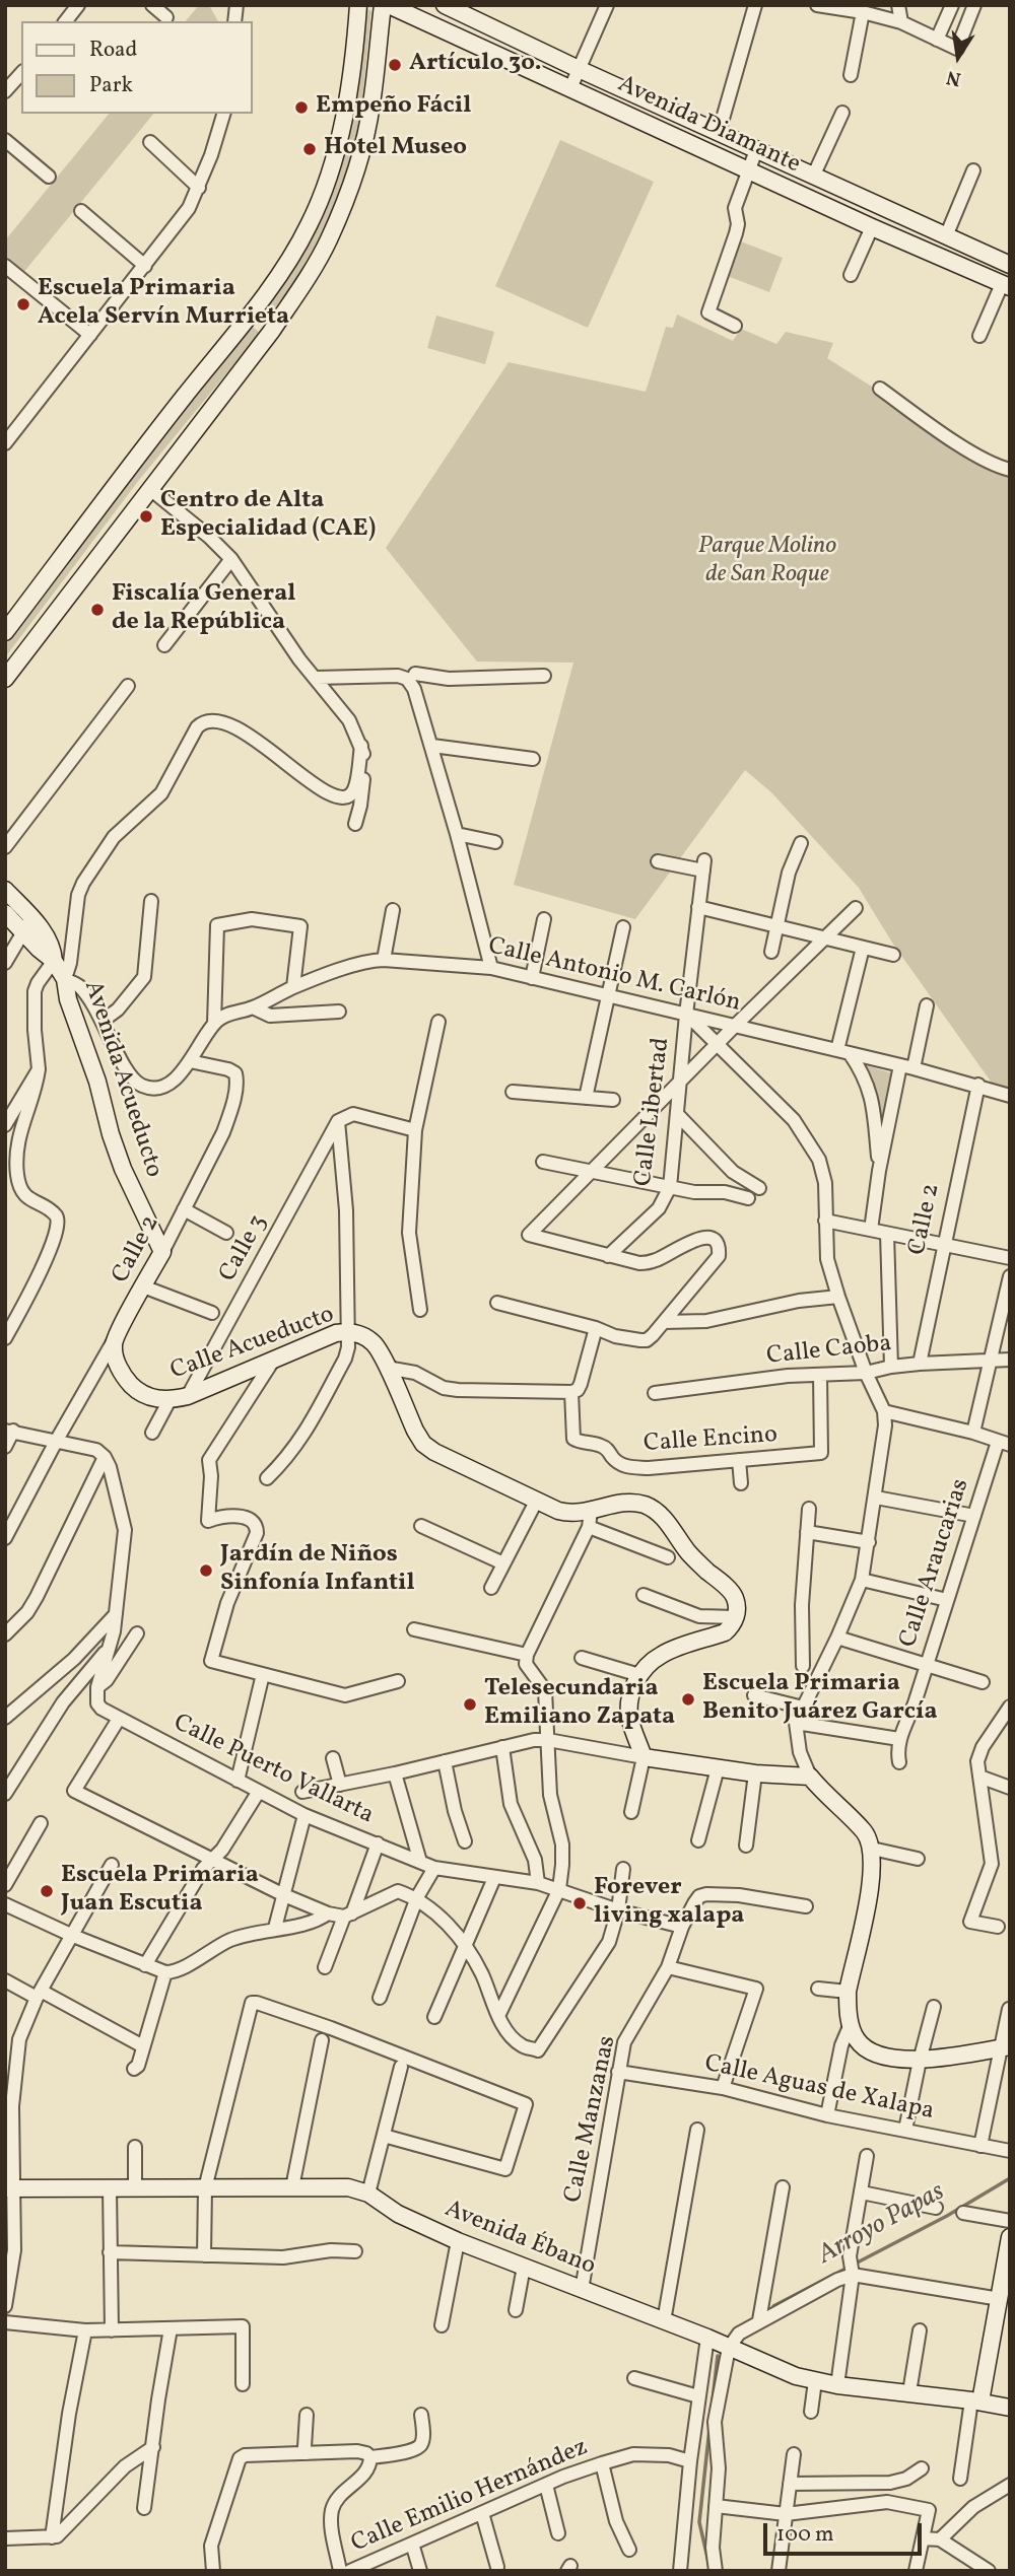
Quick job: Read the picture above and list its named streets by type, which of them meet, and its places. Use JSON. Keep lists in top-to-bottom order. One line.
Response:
{"streets":{"main road":["Avenida Diamante","Avenida Acueducto","Calle 2","Calle Acueducto","Avenida Ébano"],"street":["Calle Antonio M. Carlón","Calle Libertad","Calle 3","Calle Caoba","Calle Encino","Calle Araucarias","Calle Puerto Vallarta","Calle Aguas de Xalapa","Calle Manzanas","Calle Emilio Hernández"]},"crossings":[["Calle Antonio M. Carlón","Calle Libertad"],["Calle Antonio M. Carlón","Calle 2"],["Avenida Acueducto","Calle 2"],["Calle 2","Calle Acueducto"],["Calle 2","Calle Caoba"],["Calle 3","Calle Acueducto"],["Calle Caoba","Calle Encino"],["Calle Puerto Vallarta","Calle Manzanas"],["Calle Aguas de Xalapa","Calle Manzanas"],["Calle Manzanas","Avenida Ébano"]],"water":["Arroyo Papas"],"parks":["Parque Molino de San Roque"],"places":["Artículo 3o.","Empeño Fácil","Hotel Museo","Escuela Primaria Acela Servín Murrieta","Centro de Alta Especialidad (CAE)","Fiscalía General de la República","Jardín de Niños Sinfonía Infantil","Escuela Primaria Benito Juárez García","Telesecundaria Emiliano Zapata","Escuela Primaria Juan Escutia","Forever living xalapa"],"legend":["Road","Park"],"scale_bar":"100 m","north":"bottom"}
